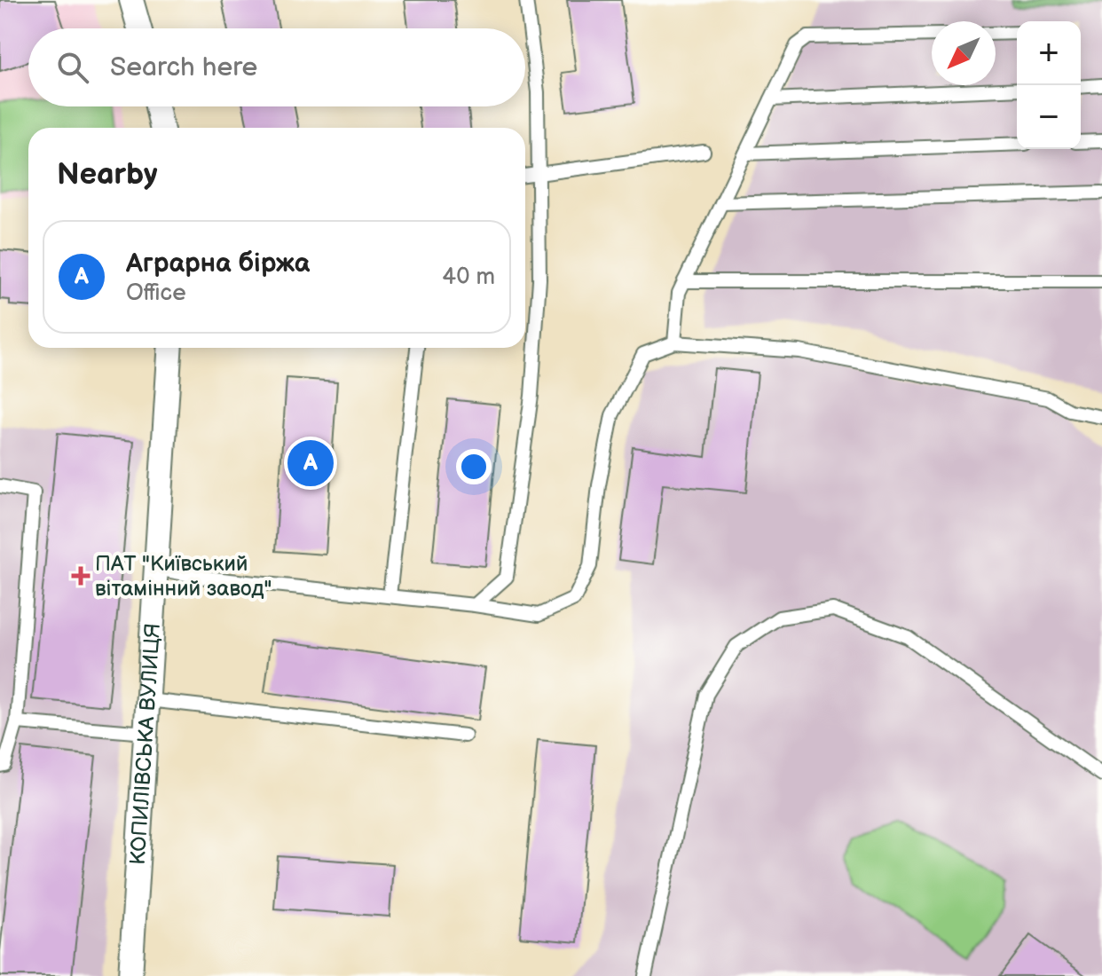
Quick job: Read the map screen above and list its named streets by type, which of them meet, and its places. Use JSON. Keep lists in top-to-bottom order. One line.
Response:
{"streets":{"street":["КОПИЛІВСЬКА ВУЛИЦЯ"]},"places":{"health":["ПАТ \"Київський вітамінний завод\""]},"north":"bottom left","page":{"map_buttons":["+","−"],"search":"Search here","heading":"Nearby","list":[{"mark":"A","name":"Аграрна біржа","note":"Office","value":"40 m"}],"pins":"A"}}
